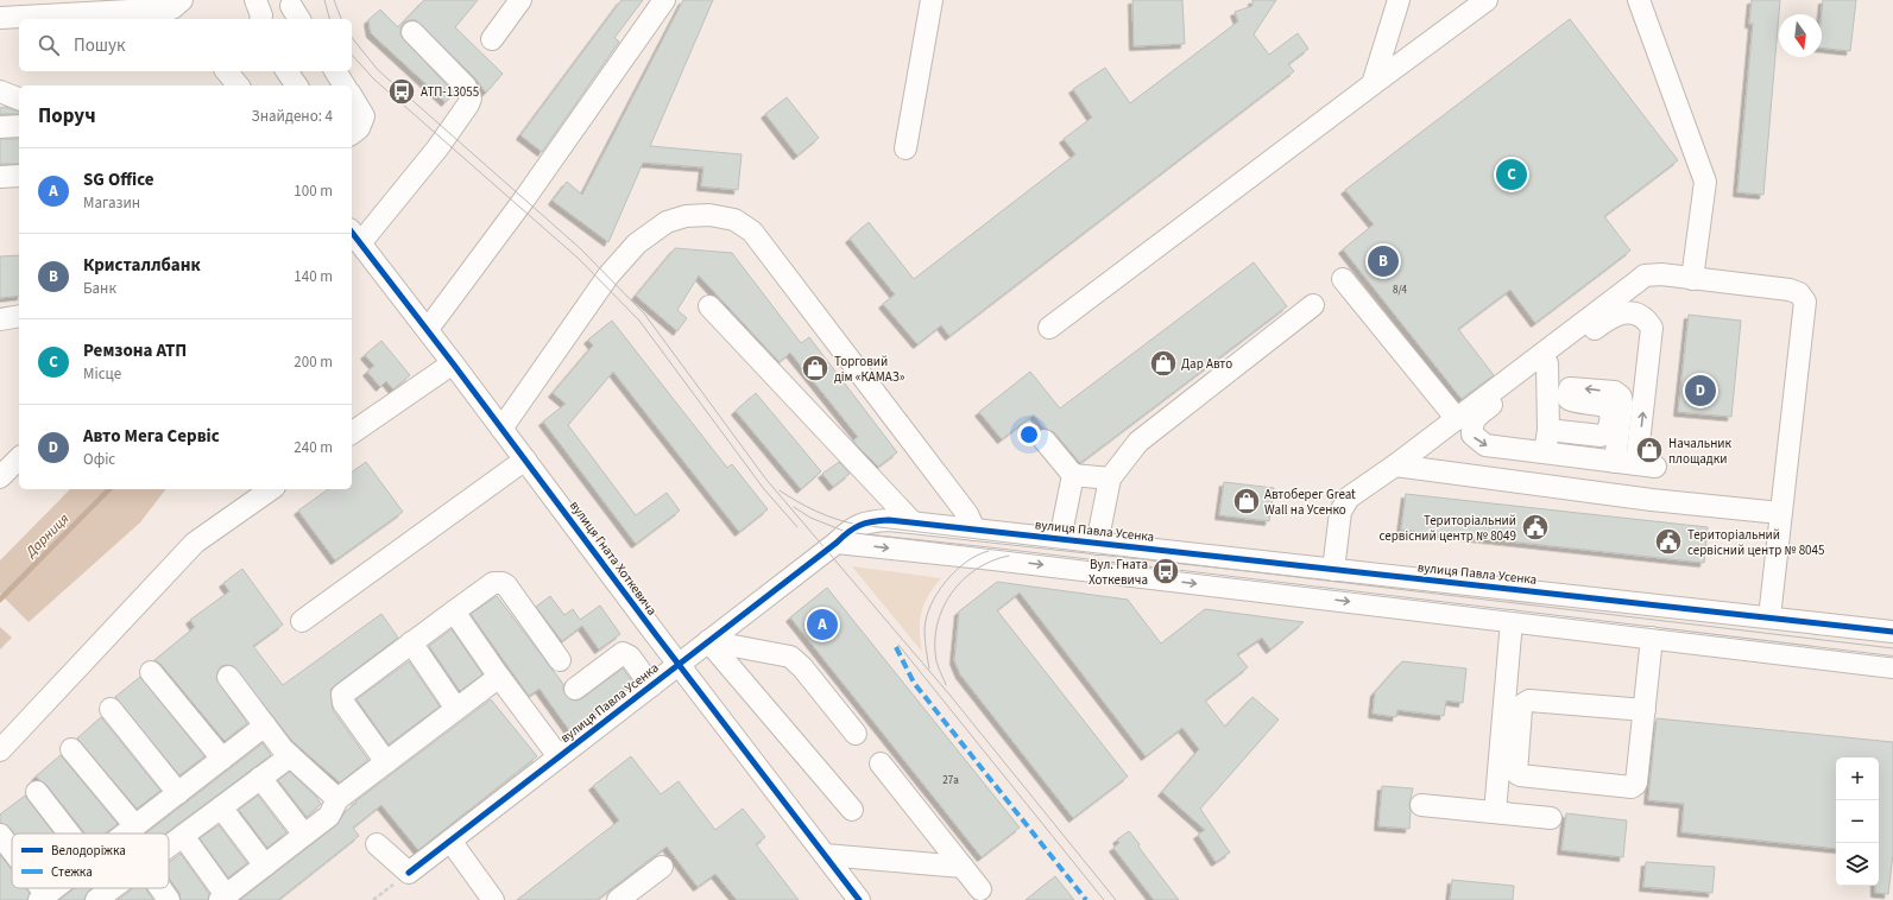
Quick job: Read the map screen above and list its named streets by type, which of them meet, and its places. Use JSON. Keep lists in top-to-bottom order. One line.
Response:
{"streets":{"street":["вулиця Павла Усенка","вулиця Гната Хоткевича"]},"crossings":[["вулиця Павла Усенка","вулиця Гната Хоткевича"]],"water":["Дарниця"],"places":{"bus stop":["АТП-13055","Вул. Гната Хоткевича"],"shop":["Дар Авто","Торговий дім «КАМАЗ»","Начальник площадки","Автоберег Great Wall на Усенко"],"public building":["Територіальний сервісний центр № 8049","Територіальний сервісний центр № 8045"]},"house_numbers":["8/4","27а"],"legend":["Велодоріжка","Стежка"],"north":"bottom","page":{"search":"Пошук","heading":["Поруч","Знайдено: 4"],"list":[{"mark":"A","name":"SG Office","note":"Магазин","value":"100 m"},{"mark":"B","name":"Кристаллбанк","note":"Банк","value":"140 m"},{"mark":"C","name":"Ремзона АТП","note":"Місце","value":"200 m"},{"mark":"D","name":"Авто Мега Сервіс","note":"Офіс","value":"240 m"}],"pins":["C","B","D","A"],"map_buttons":["+","−"]}}
